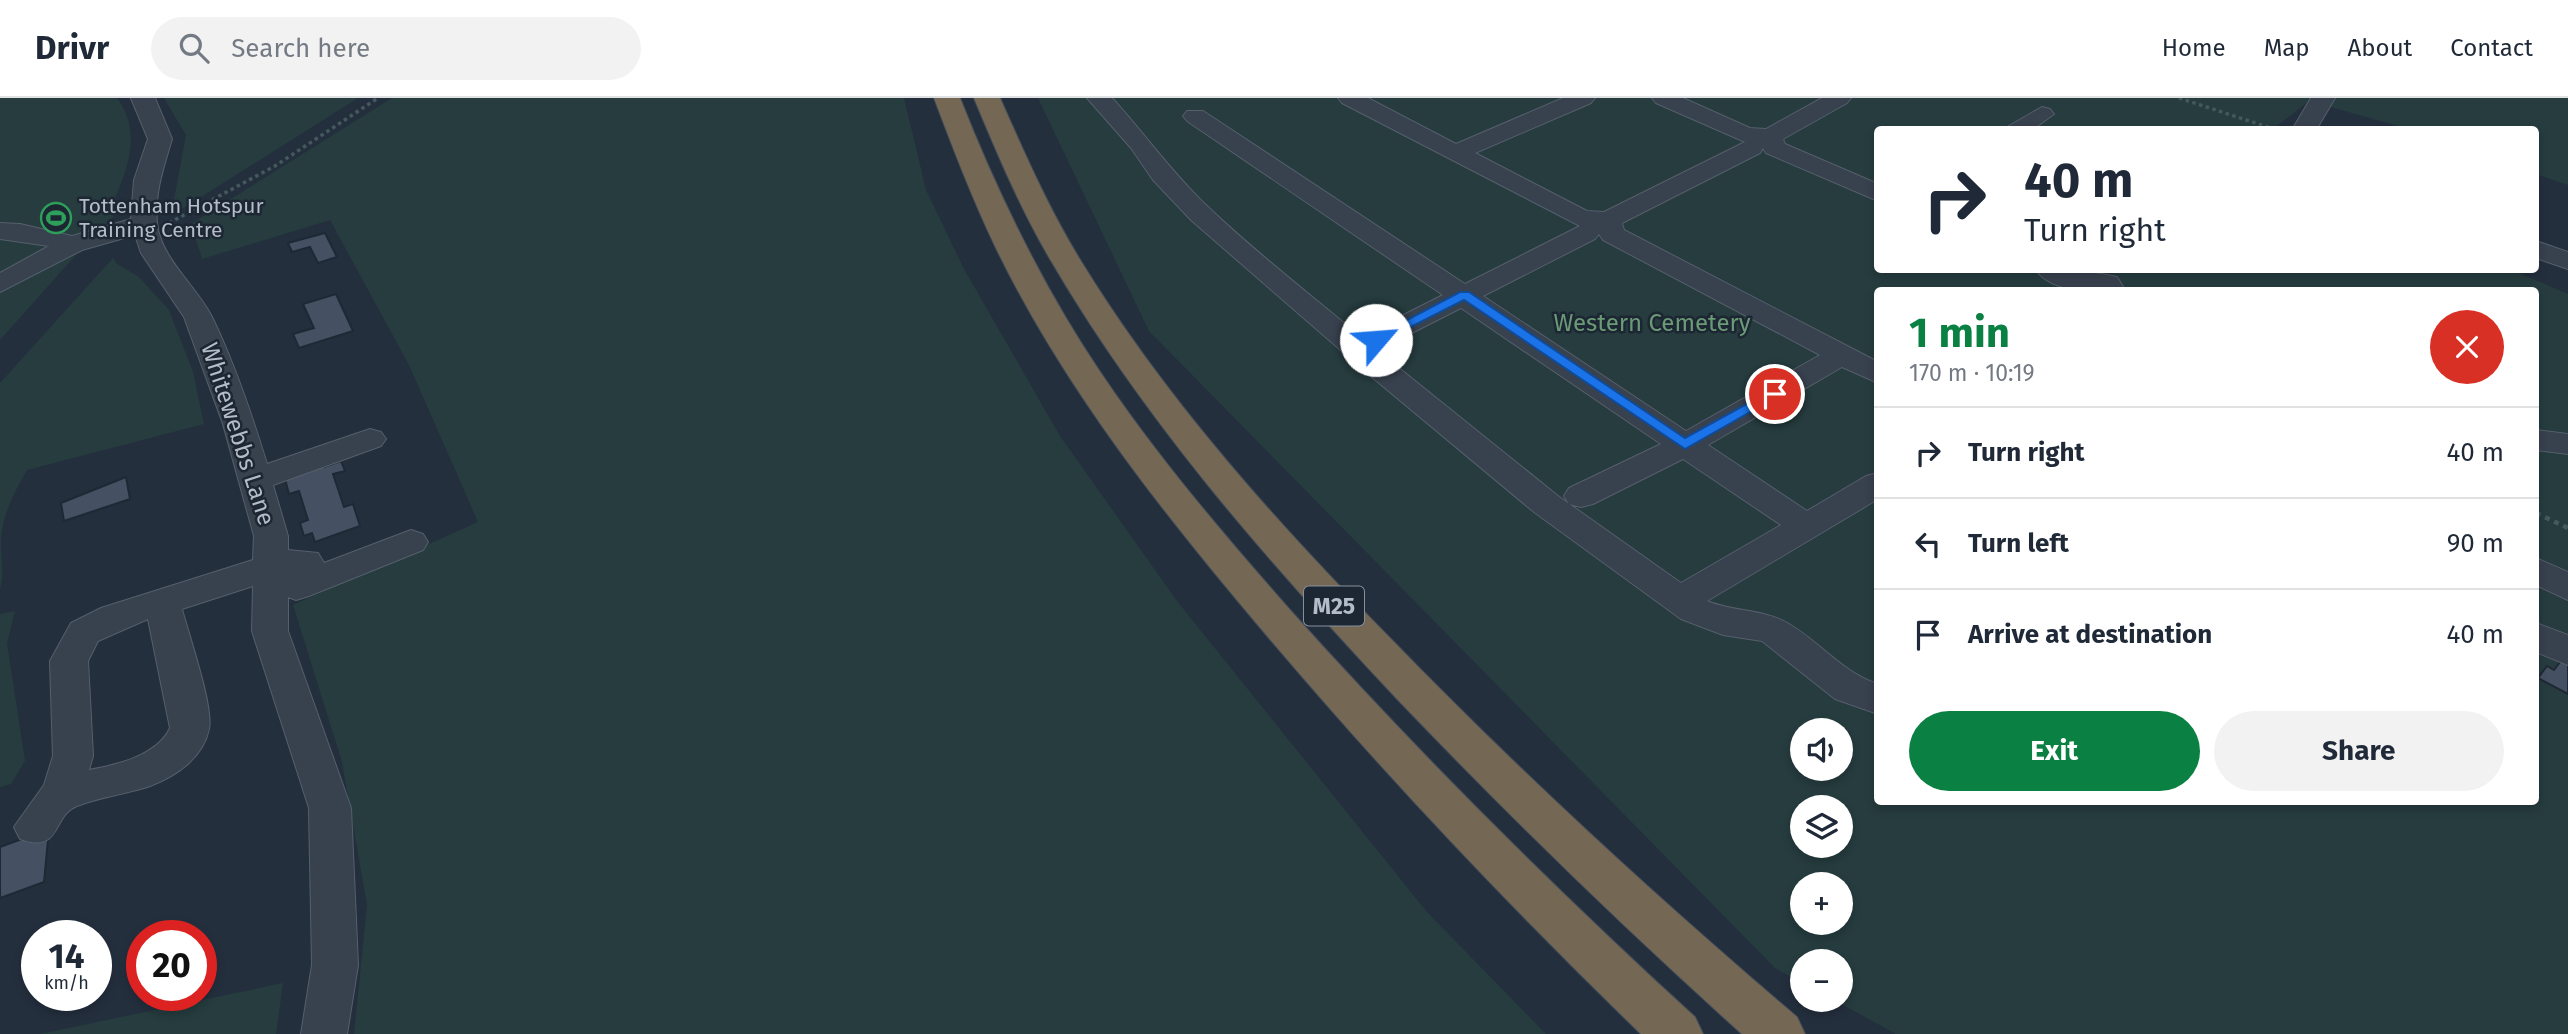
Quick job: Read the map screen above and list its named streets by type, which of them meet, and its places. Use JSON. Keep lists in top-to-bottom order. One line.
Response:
{"streets":{"highway":["M25"],"street":["Whitewebbs Lane"]},"parks":["Western Cemetery"],"places":{"sports":["Tottenham Hotspur Training Centre"]},"page":{"header":"Drivr","search":"Search here","nav":["Home","Map","About","Contact"],"turn":["40 m","Turn right"],"heading":["1 min","170 m · 10:19"],"list":[{"name":"Turn right","value":"40 m"},{"name":"Turn left","value":"90 m"},{"name":"Arrive at destination","value":"40 m"}],"buttons":["Exit","Share"],"map_buttons":["+","−"],"speed":"14 km/h","limit":"20"}}
